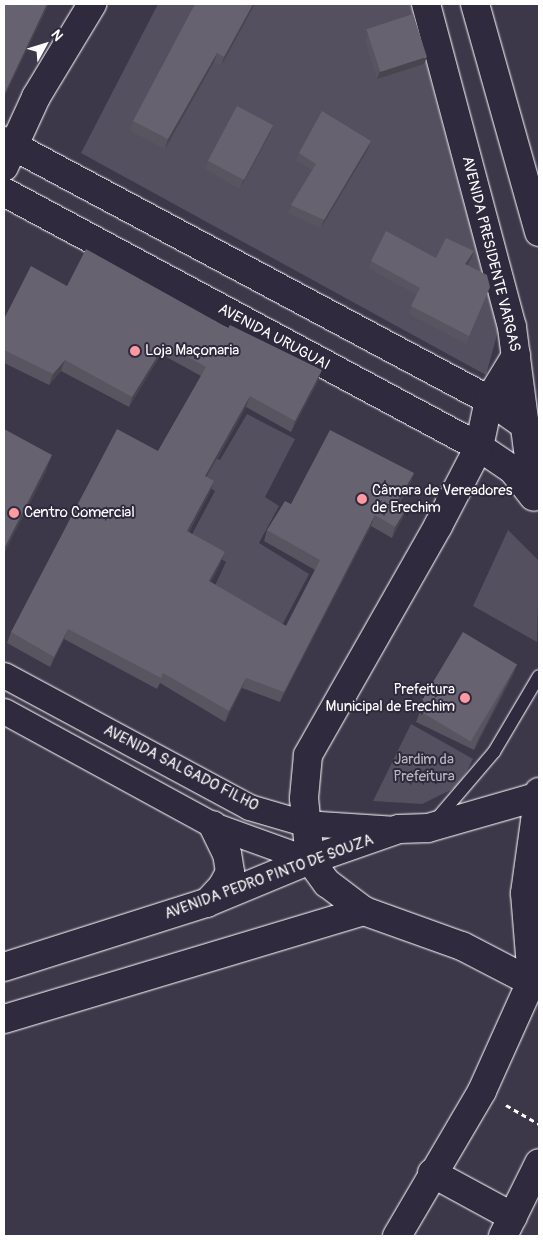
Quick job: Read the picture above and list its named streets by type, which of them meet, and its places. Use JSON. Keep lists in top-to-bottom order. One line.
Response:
{"streets":{"main road":["AVENIDA PRESIDENTE VARGAS","AVENIDA URUGUAI","AVENIDA PEDRO PINTO DE SOUZA"],"street":["AVENIDA SALGADO FILHO"]},"crossings":[["AVENIDA PRESIDENTE VARGAS","AVENIDA URUGUAI"],["AVENIDA SALGADO FILHO","AVENIDA PEDRO PINTO DE SOUZA"]],"parks":["Jardim da Prefeitura"],"places":["Loja Maçonaria","Câmara de Vereadores de Erechim","Centro Comercial","Prefeitura Municipal de Erechim"],"north":"top right"}
